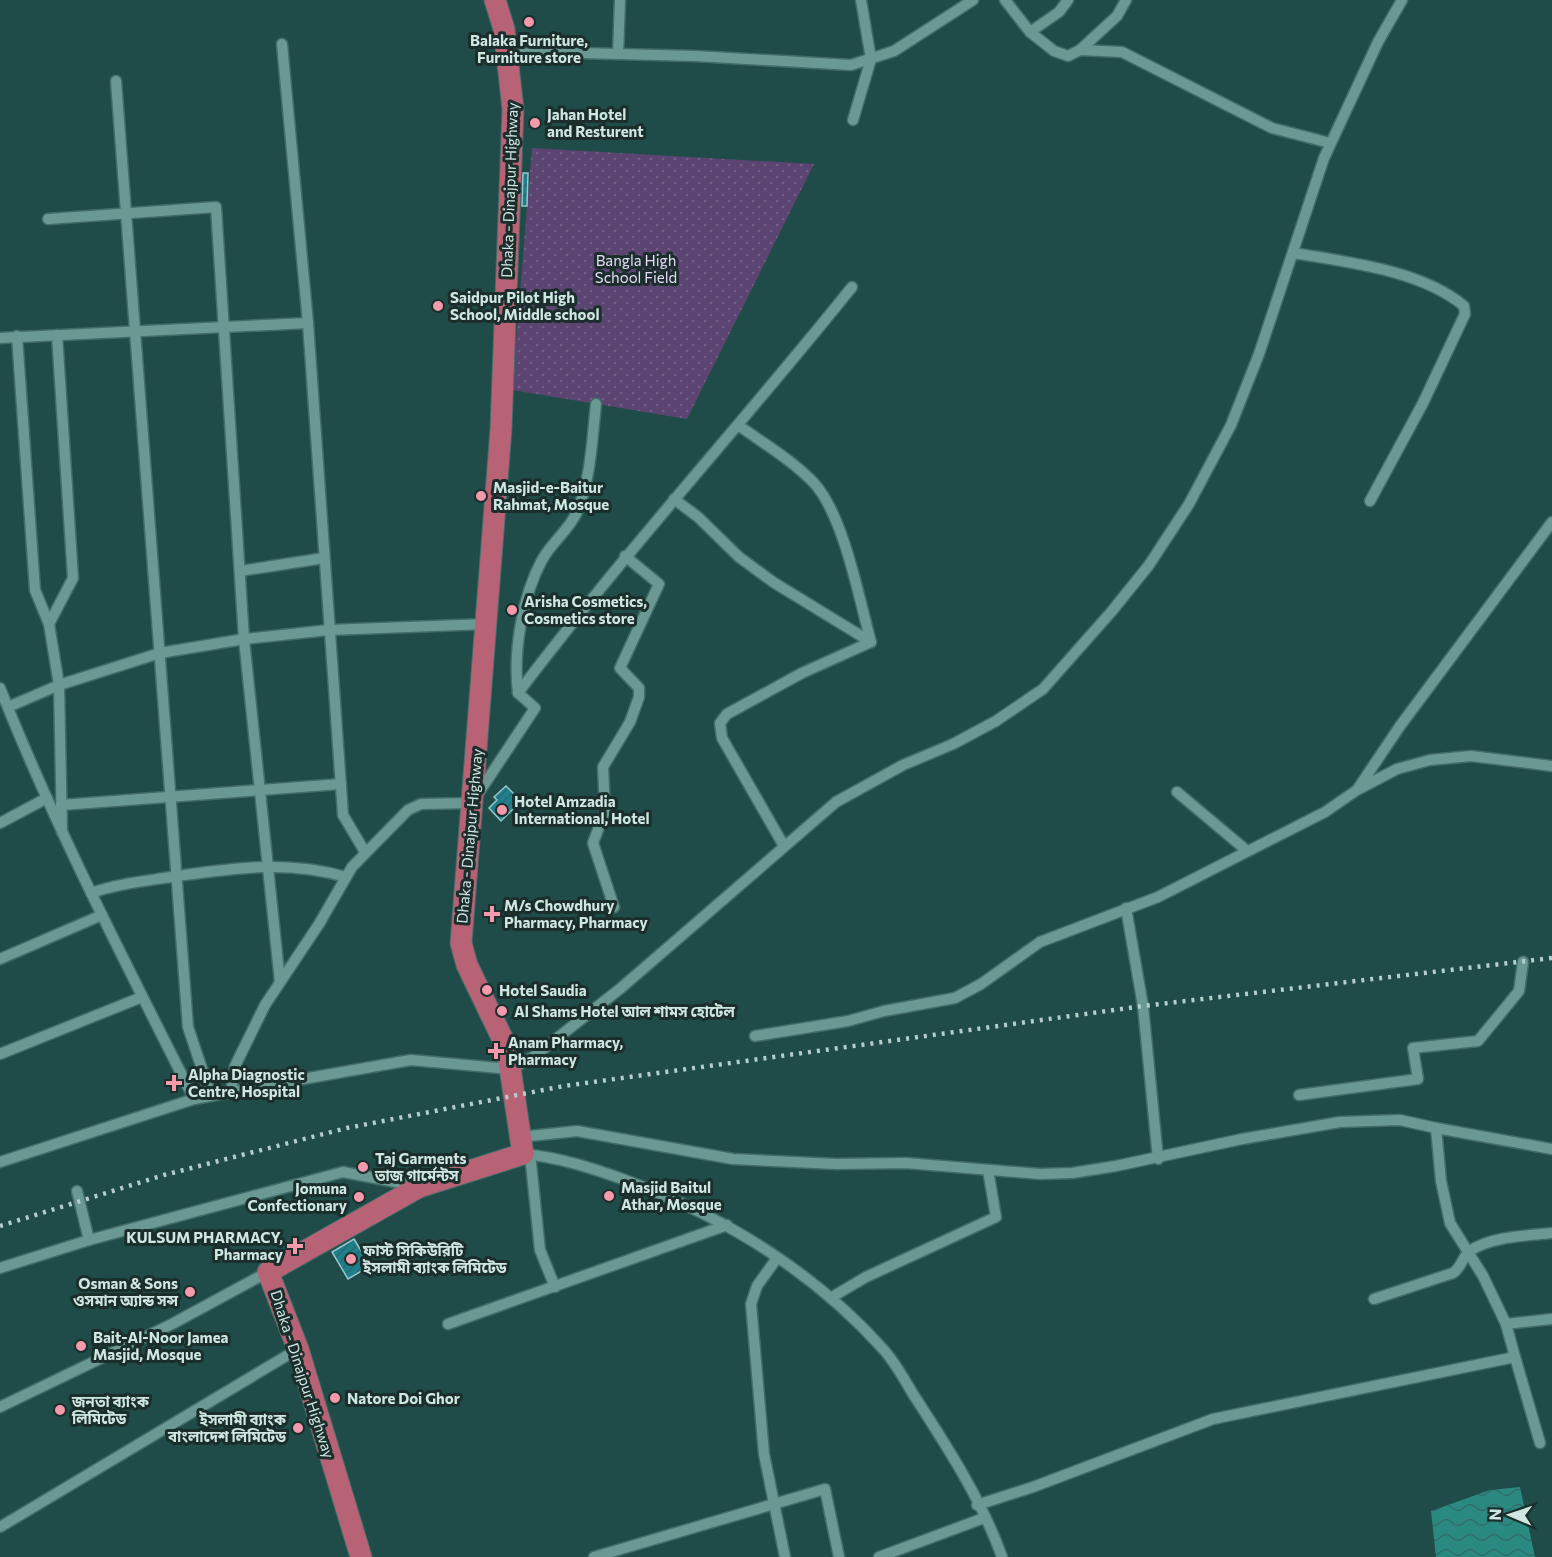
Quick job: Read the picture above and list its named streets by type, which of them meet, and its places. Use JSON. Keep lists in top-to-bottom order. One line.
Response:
{"streets":{"highway":["Dhaka - Dinajpur Highway"]},"parks":["Bangla High School Field"],"places":{"other":["Balaka Furniture, Furniture store","Jahan Hotel and Resturent","Saidpur Pilot High School, Middle school","Masjid-e-Baitur Rahmat, Mosque","Arisha Cosmetics, Cosmetics store","Hotel Amzadia International, Hotel","Hotel Saudia","Al Shams Hotel আল শামস হোটেল","Taj Garments তাজ গার্মেন্টস","Masjid Baitul Athar, Mosque","Jomuna Confectionary","ফাস্ট সিকিউরিটি ইসলামী ব্যাংক লিমিটেড","Osman & Sons ওসমান অ্যান্ড সন্স","Bait-Al-Noor Jamea Masjid, Mosque","Natore Doi Ghor","জনতা ব্যাংক লিমিটেড","ইসলামী ব্যাংক বাংলাদেশ লিমিটেড"],"health":["M/s Chowdhury Pharmacy, Pharmacy","Anam Pharmacy, Pharmacy","Alpha Diagnostic Centre, Hospital","KULSUM PHARMACY, Pharmacy"]},"north":"left"}
